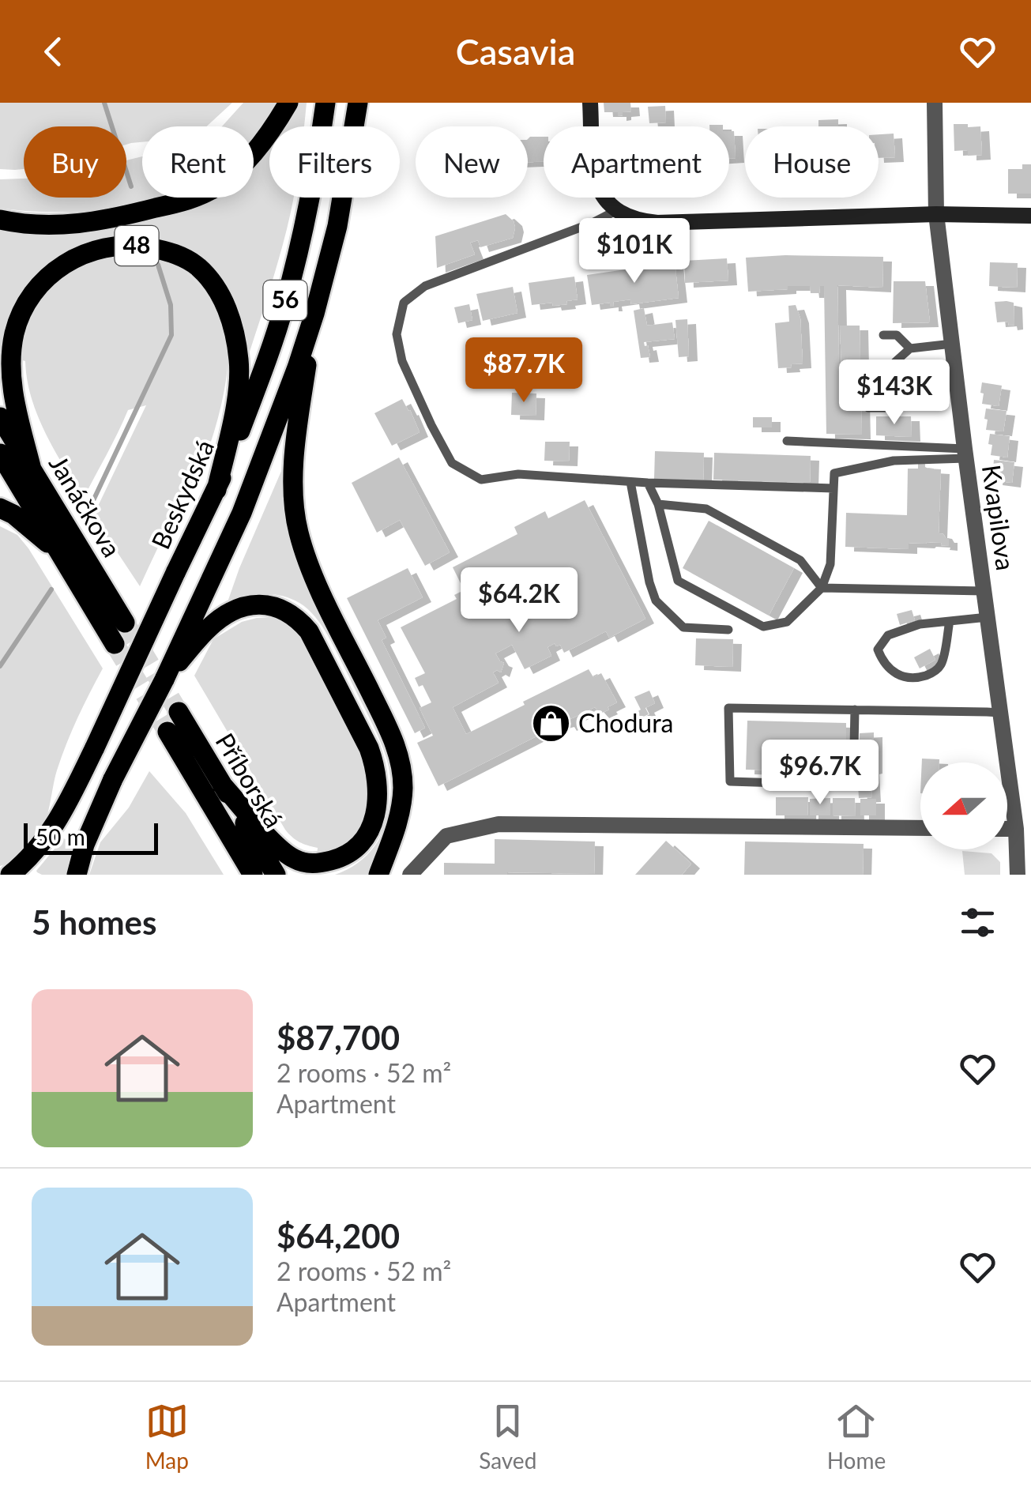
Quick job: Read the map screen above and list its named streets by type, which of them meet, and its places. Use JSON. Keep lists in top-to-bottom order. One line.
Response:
{"streets":{"main road":["48","56","Beskydská","Janáčkova","Příborská"],"street":["Kvapilova"]},"crossings":[["48","Beskydská"],["48","Janáčkova"]],"places":{"shop":["Chodura"]},"scale_bar":"50 m","north":"left","page":{"header":"Casavia","chip":["Buy","Rent","Filters","New","Apartment","House"],"price":["$101K","$87.7K","$143K","$64.2K","$96.7K"],"scale":"50 m","heading":"5 homes","list":[{"name":"$87,700","note":"2 rooms · 52 m² · Apartment"},{"name":"$64,200","note":"2 rooms · 52 m² · Apartment"}],"tabs":["Map","Saved","Home"]}}
